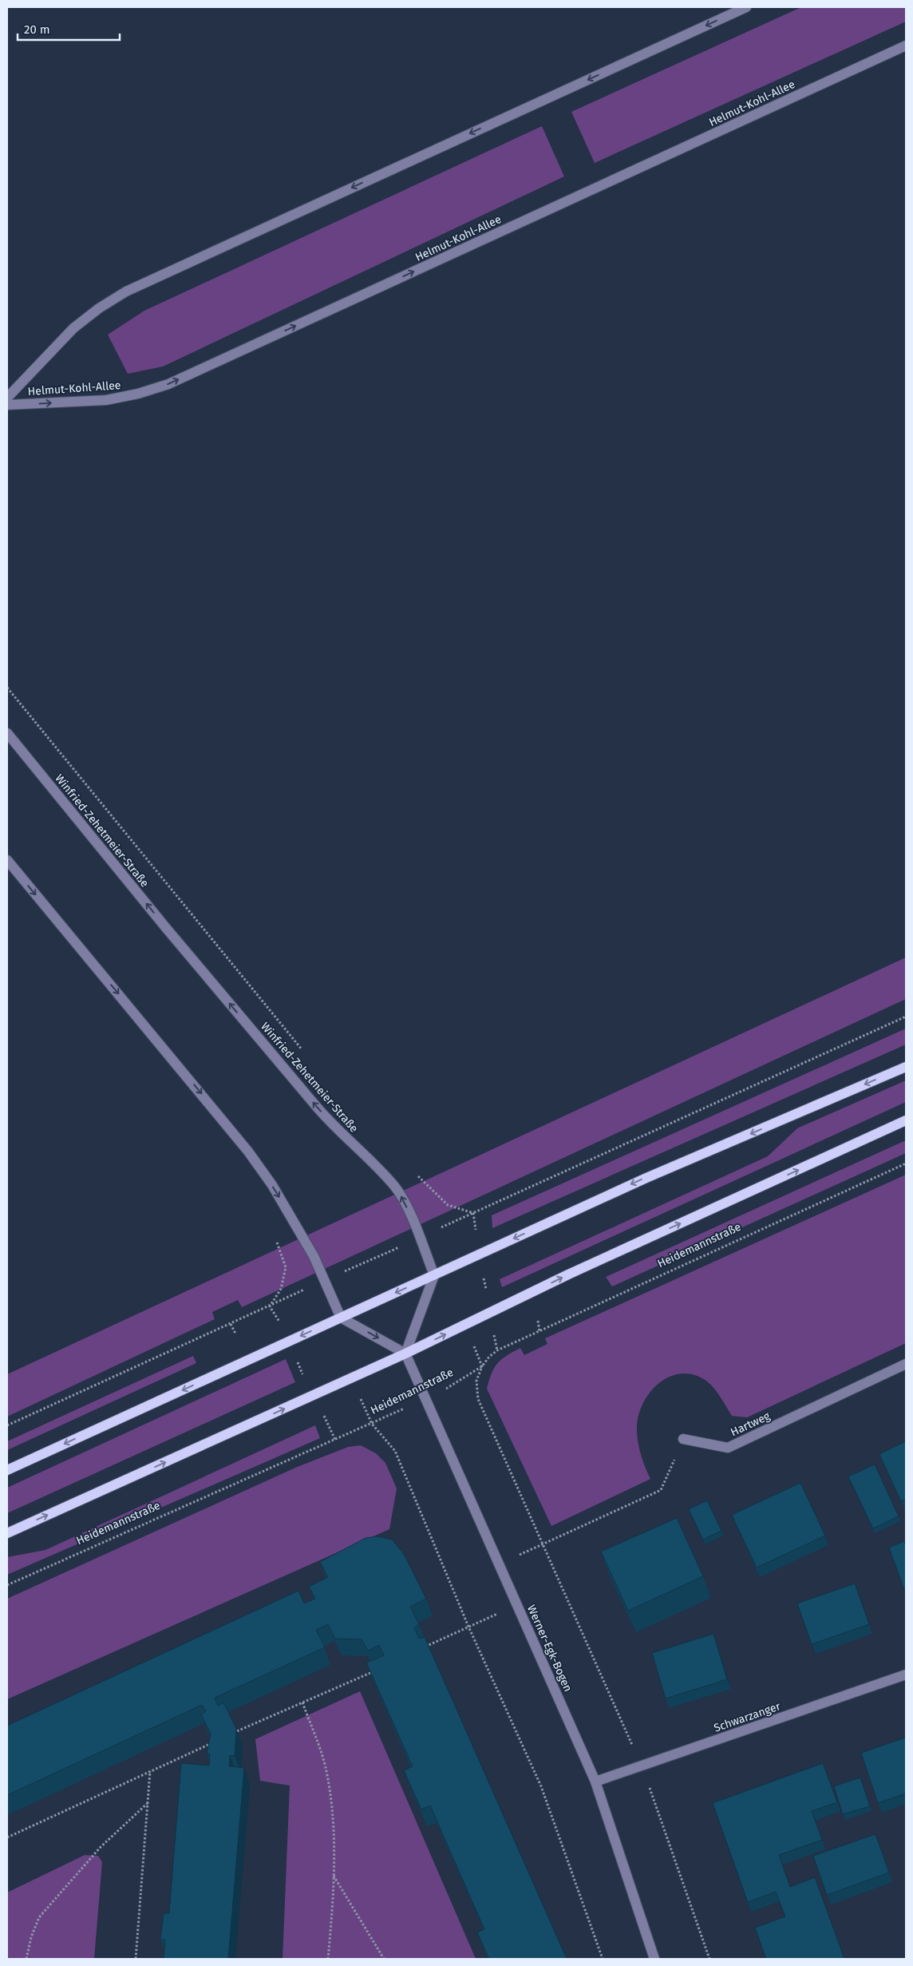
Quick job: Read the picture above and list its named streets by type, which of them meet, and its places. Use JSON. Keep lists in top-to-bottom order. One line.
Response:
{"streets":{"street":["Helmut-Kohl-Allee","Winfried-Zehetmeier-Straße","Hartweg","Werner-Egk-Bogen","Schwarzanger"],"path":["Heidemannstraße"]},"crossings":[["Heidemannstraße","Werner-Egk-Bogen"],["Werner-Egk-Bogen","Schwarzanger"]],"scale_bar":"20 m"}
